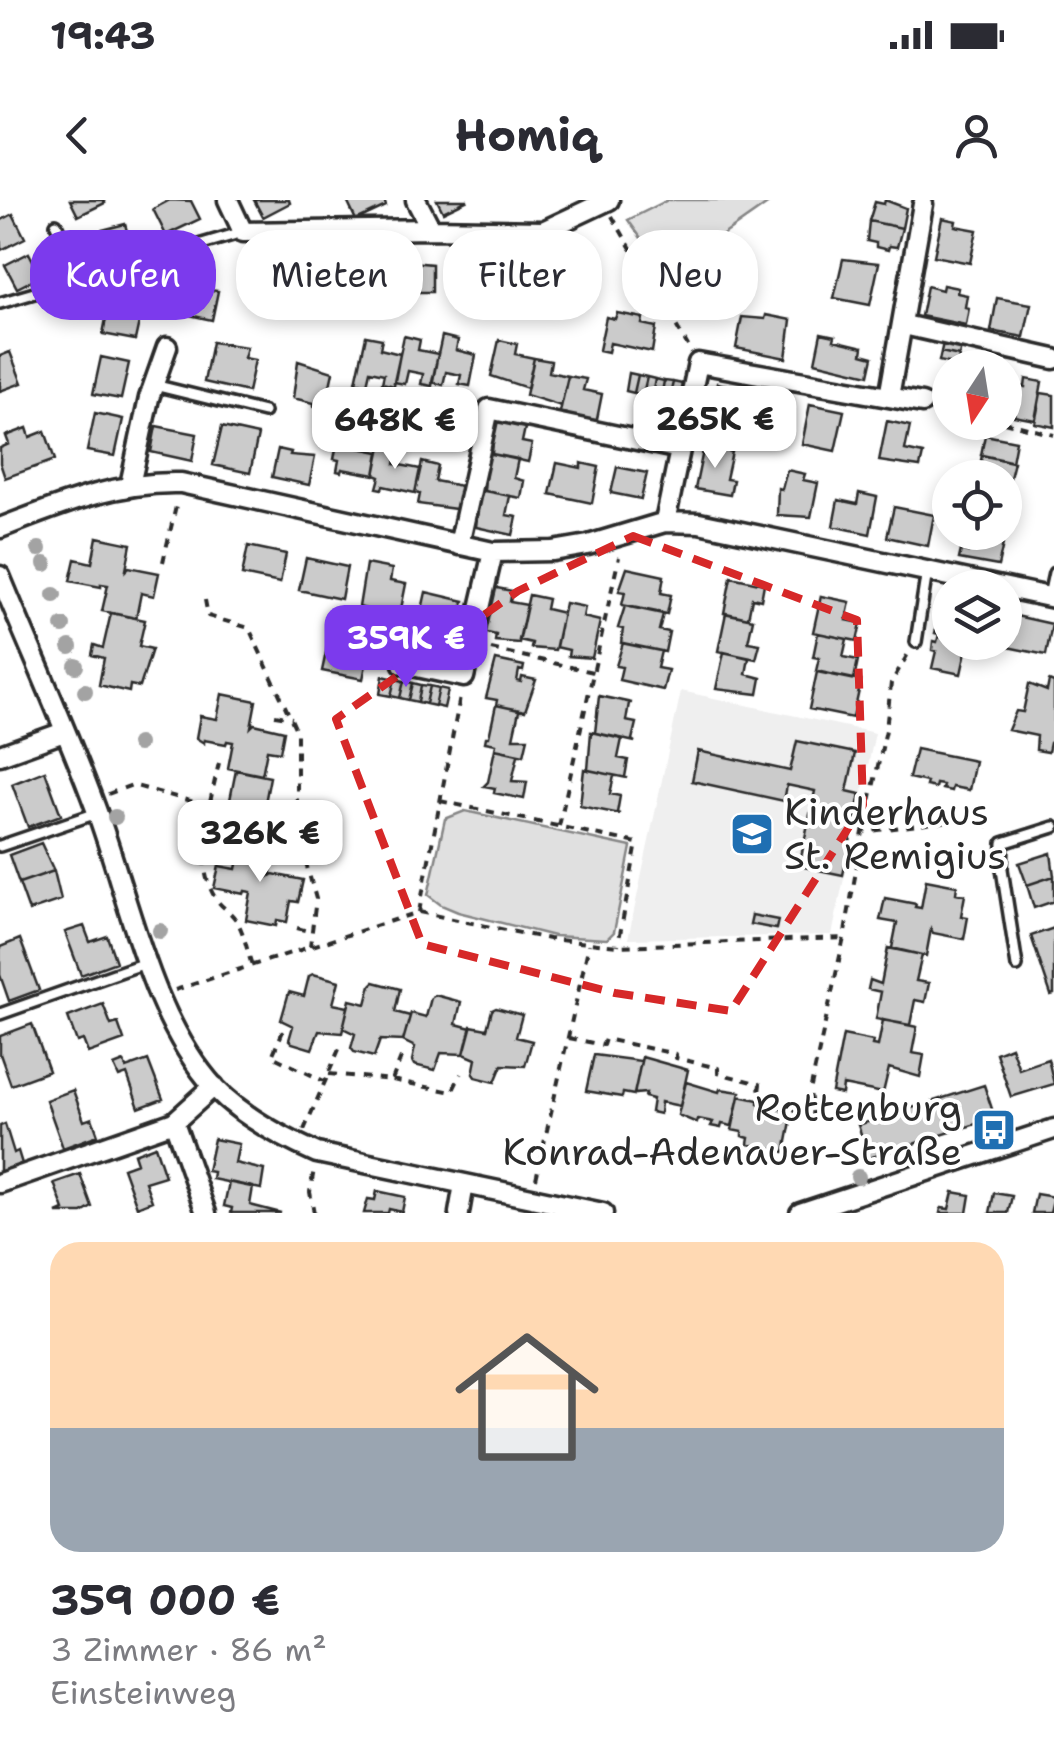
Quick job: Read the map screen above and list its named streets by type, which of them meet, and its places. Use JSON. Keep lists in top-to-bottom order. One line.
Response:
{"places":{"school or university":["Kinderhaus St. Remigius"],"bus stop":["Rottenburg Konrad-Adenauer-Straße"]},"north":"bottom","page":{"status":"19:43","header":"Homiq","chip":["Kaufen","Mieten","Filter","Neu"],"price":["265K €","648K €","359K €","326K €"],"list":[{"name":"359 000 €","note":"3 Zimmer · 86 m² · Einsteinweg"}]}}
